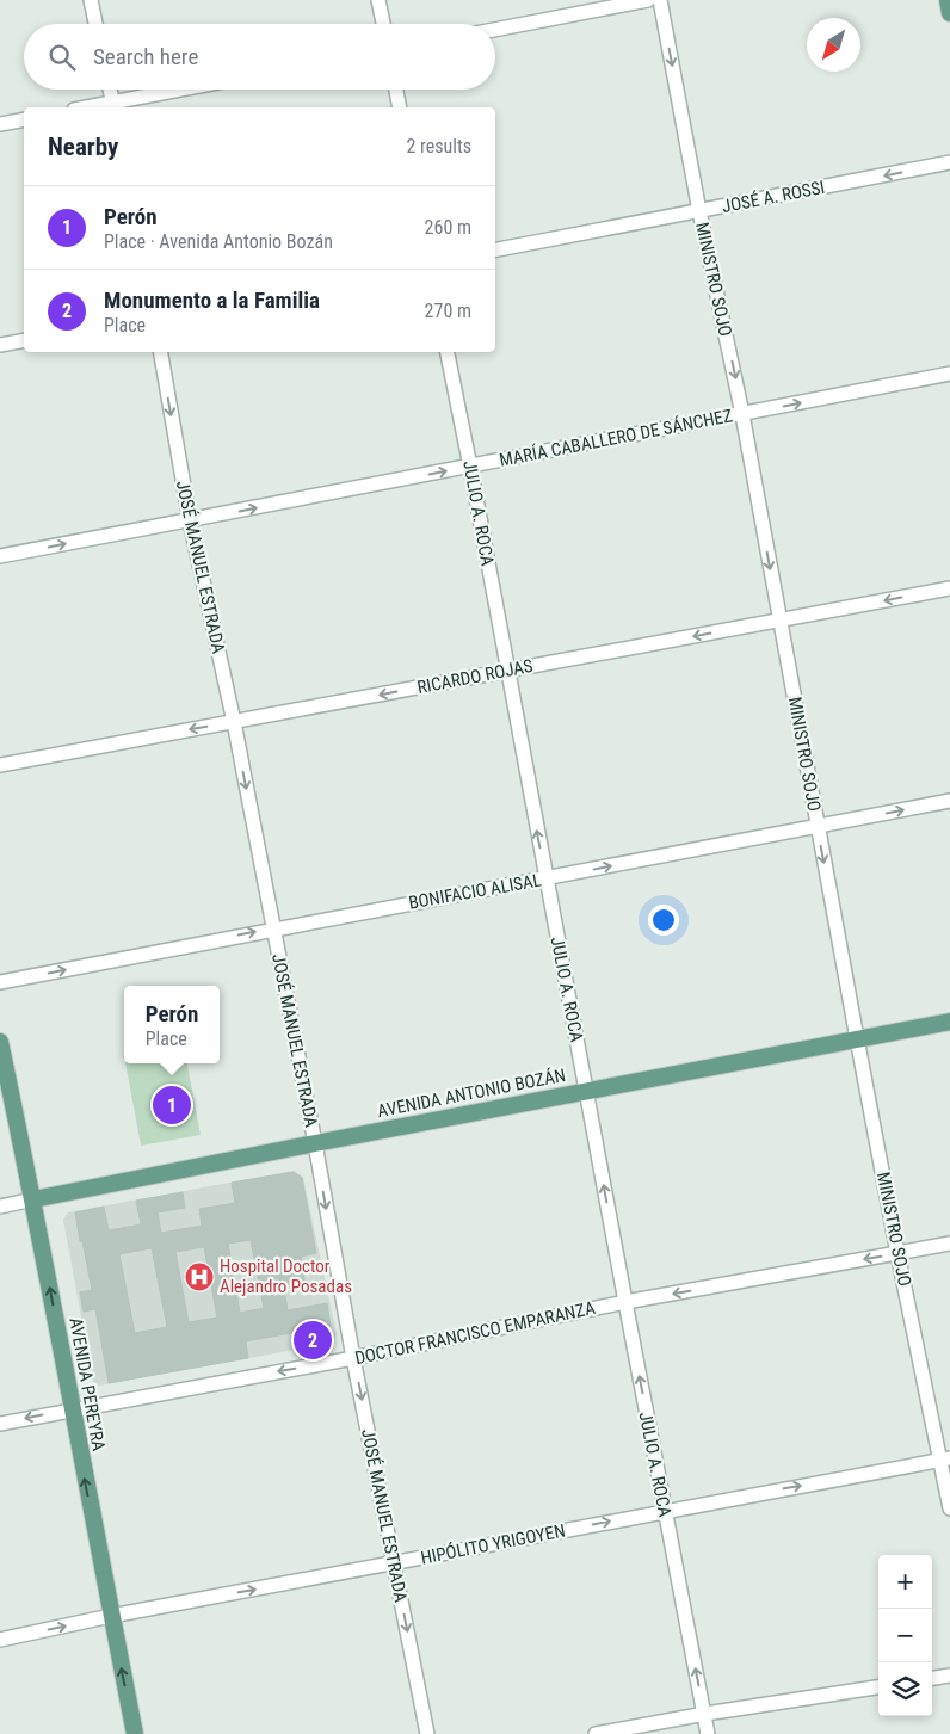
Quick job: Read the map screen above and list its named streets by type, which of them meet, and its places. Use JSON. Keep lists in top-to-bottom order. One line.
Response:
{"streets":{"main road":["AVENIDA ANTONIO BOZÁN","AVENIDA PEREYRA"],"street":["JOSÉ A. ROSSI","MINISTRO SOJO","MARÍA CABALLERO DE SÁNCHEZ","JULIO A. ROCA","JOSÉ MANUEL ESTRADA","RICARDO ROJAS","BONIFACIO ALISAL","DOCTOR FRANCISCO EMPARANZA","HIPÓLITO YRIGOYEN"]},"crossings":[["JOSÉ A. ROSSI","MINISTRO SOJO"],["MINISTRO SOJO","MARÍA CABALLERO DE SÁNCHEZ"],["MINISTRO SOJO","RICARDO ROJAS"],["MINISTRO SOJO","BONIFACIO ALISAL"],["MINISTRO SOJO","AVENIDA ANTONIO BOZÁN"],["MINISTRO SOJO","DOCTOR FRANCISCO EMPARANZA"],["MINISTRO SOJO","HIPÓLITO YRIGOYEN"],["MARÍA CABALLERO DE SÁNCHEZ","JULIO A. ROCA"],["MARÍA CABALLERO DE SÁNCHEZ","JOSÉ MANUEL ESTRADA"],["JULIO A. ROCA","RICARDO ROJAS"],["JULIO A. ROCA","BONIFACIO ALISAL"],["JULIO A. ROCA","AVENIDA ANTONIO BOZÁN"],["JULIO A. ROCA","DOCTOR FRANCISCO EMPARANZA"],["JULIO A. ROCA","HIPÓLITO YRIGOYEN"],["JOSÉ MANUEL ESTRADA","RICARDO ROJAS"],["JOSÉ MANUEL ESTRADA","BONIFACIO ALISAL"],["JOSÉ MANUEL ESTRADA","AVENIDA ANTONIO BOZÁN"],["JOSÉ MANUEL ESTRADA","DOCTOR FRANCISCO EMPARANZA"],["JOSÉ MANUEL ESTRADA","HIPÓLITO YRIGOYEN"],["AVENIDA ANTONIO BOZÁN","AVENIDA PEREYRA"],["DOCTOR FRANCISCO EMPARANZA","AVENIDA PEREYRA"],["AVENIDA PEREYRA","HIPÓLITO YRIGOYEN"]],"one_way":["JOSÉ A. ROSSI","MINISTRO SOJO","MARÍA CABALLERO DE SÁNCHEZ","JULIO A. ROCA","JOSÉ MANUEL ESTRADA","RICARDO ROJAS","BONIFACIO ALISAL","DOCTOR FRANCISCO EMPARANZA","AVENIDA PEREYRA","HIPÓLITO YRIGOYEN"],"places":{"hospital":["Hospital Doctor Alejandro Posadas"]},"north":"bottom left","page":{"search":"Search here","heading":["Nearby","2 results"],"list":[{"mark":"1","name":"Perón","note":"Place · Avenida Antonio Bozán","value":"260 m"},{"mark":"2","name":"Monumento a la Familia","note":"Place","value":"270 m"}],"popup":["Perón","Place"],"pins":["1","2"],"map_buttons":["+","−"]}}
